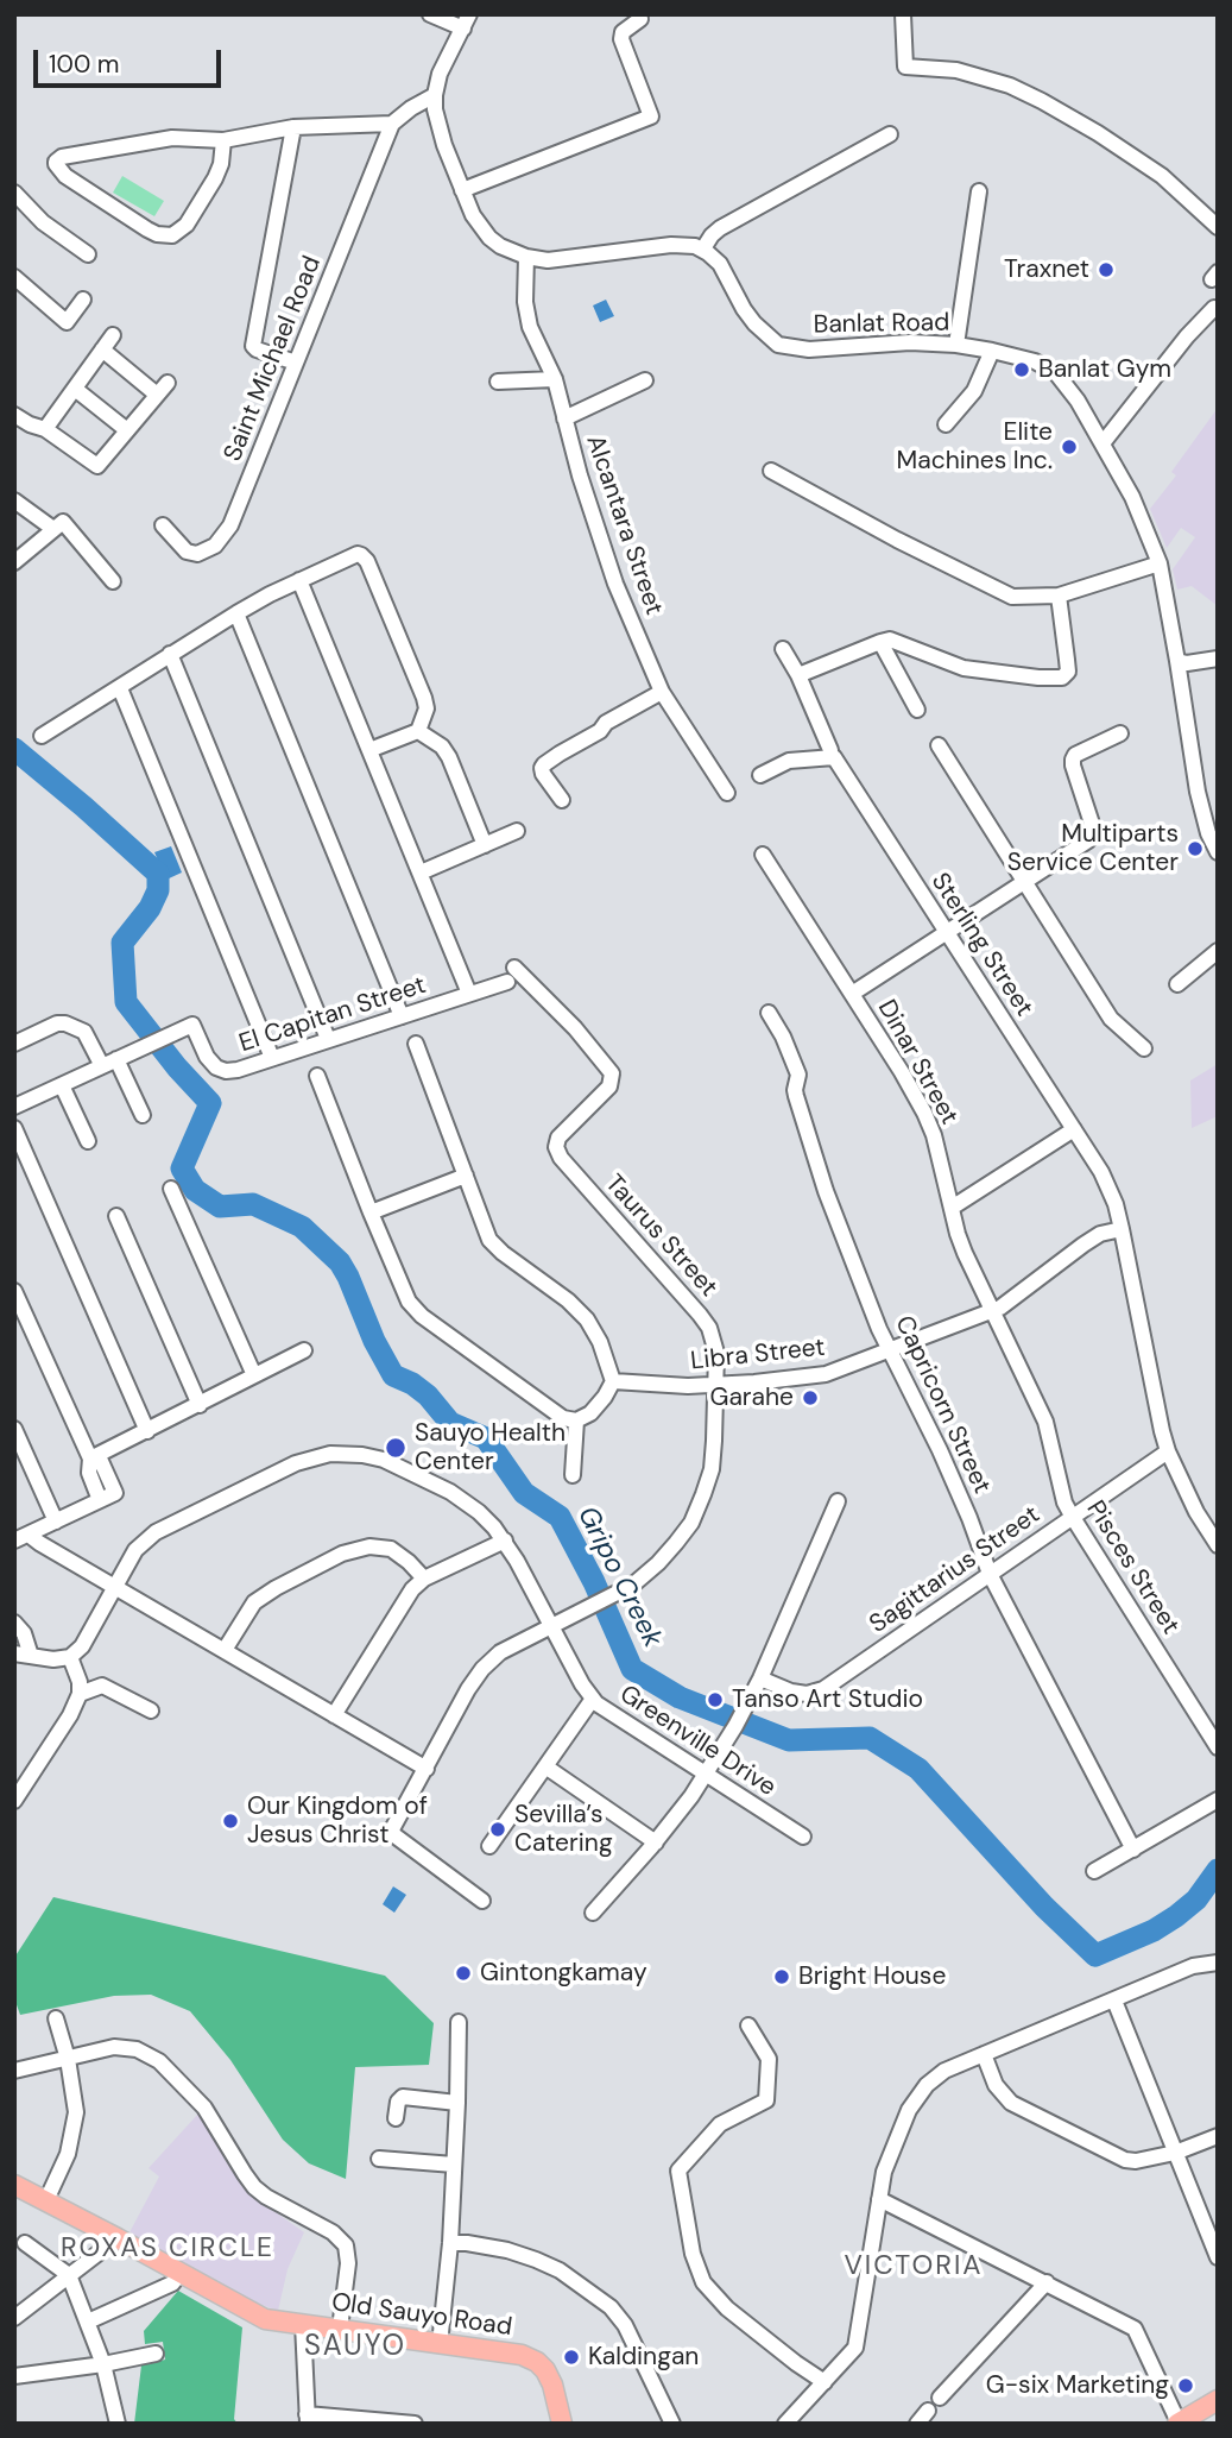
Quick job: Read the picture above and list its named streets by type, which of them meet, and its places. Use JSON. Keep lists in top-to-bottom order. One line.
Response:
{"streets":{"main road":["Old Sauyo Road"],"street":["Banlat Road","Saint Michael Road","Alcantara Street","Sterling Street","El Capitan Street","Dinar Street","Taurus Street","Libra Street","Capricorn Street","Pisces Street","Sagittarius Street","Greenville Drive"]},"crossings":[["Sterling Street","Libra Street"],["Sterling Street","Sagittarius Street"],["Dinar Street","Libra Street"],["Dinar Street","Pisces Street"],["Taurus Street","Libra Street"],["Taurus Street","Greenville Drive"],["Libra Street","Capricorn Street"],["Libra Street","Pisces Street"],["Capricorn Street","Sagittarius Street"],["Pisces Street","Sagittarius Street"]],"districts":["ROXAS CIRCLE","VICTORIA","SAUYO"],"water":["Gripo Creek"],"places":["Traxnet","Banlat Gym","Elite Machines Inc.","Multiparts Service Center","Garahe","Sauyo Health Center","Tanso Art Studio","Our Kingdom of Jesus Christ","Sevilla’s Catering","Gintongkamay","Bright House","Kaldingan","G-six Marketing"],"scale_bar":"100 m"}
